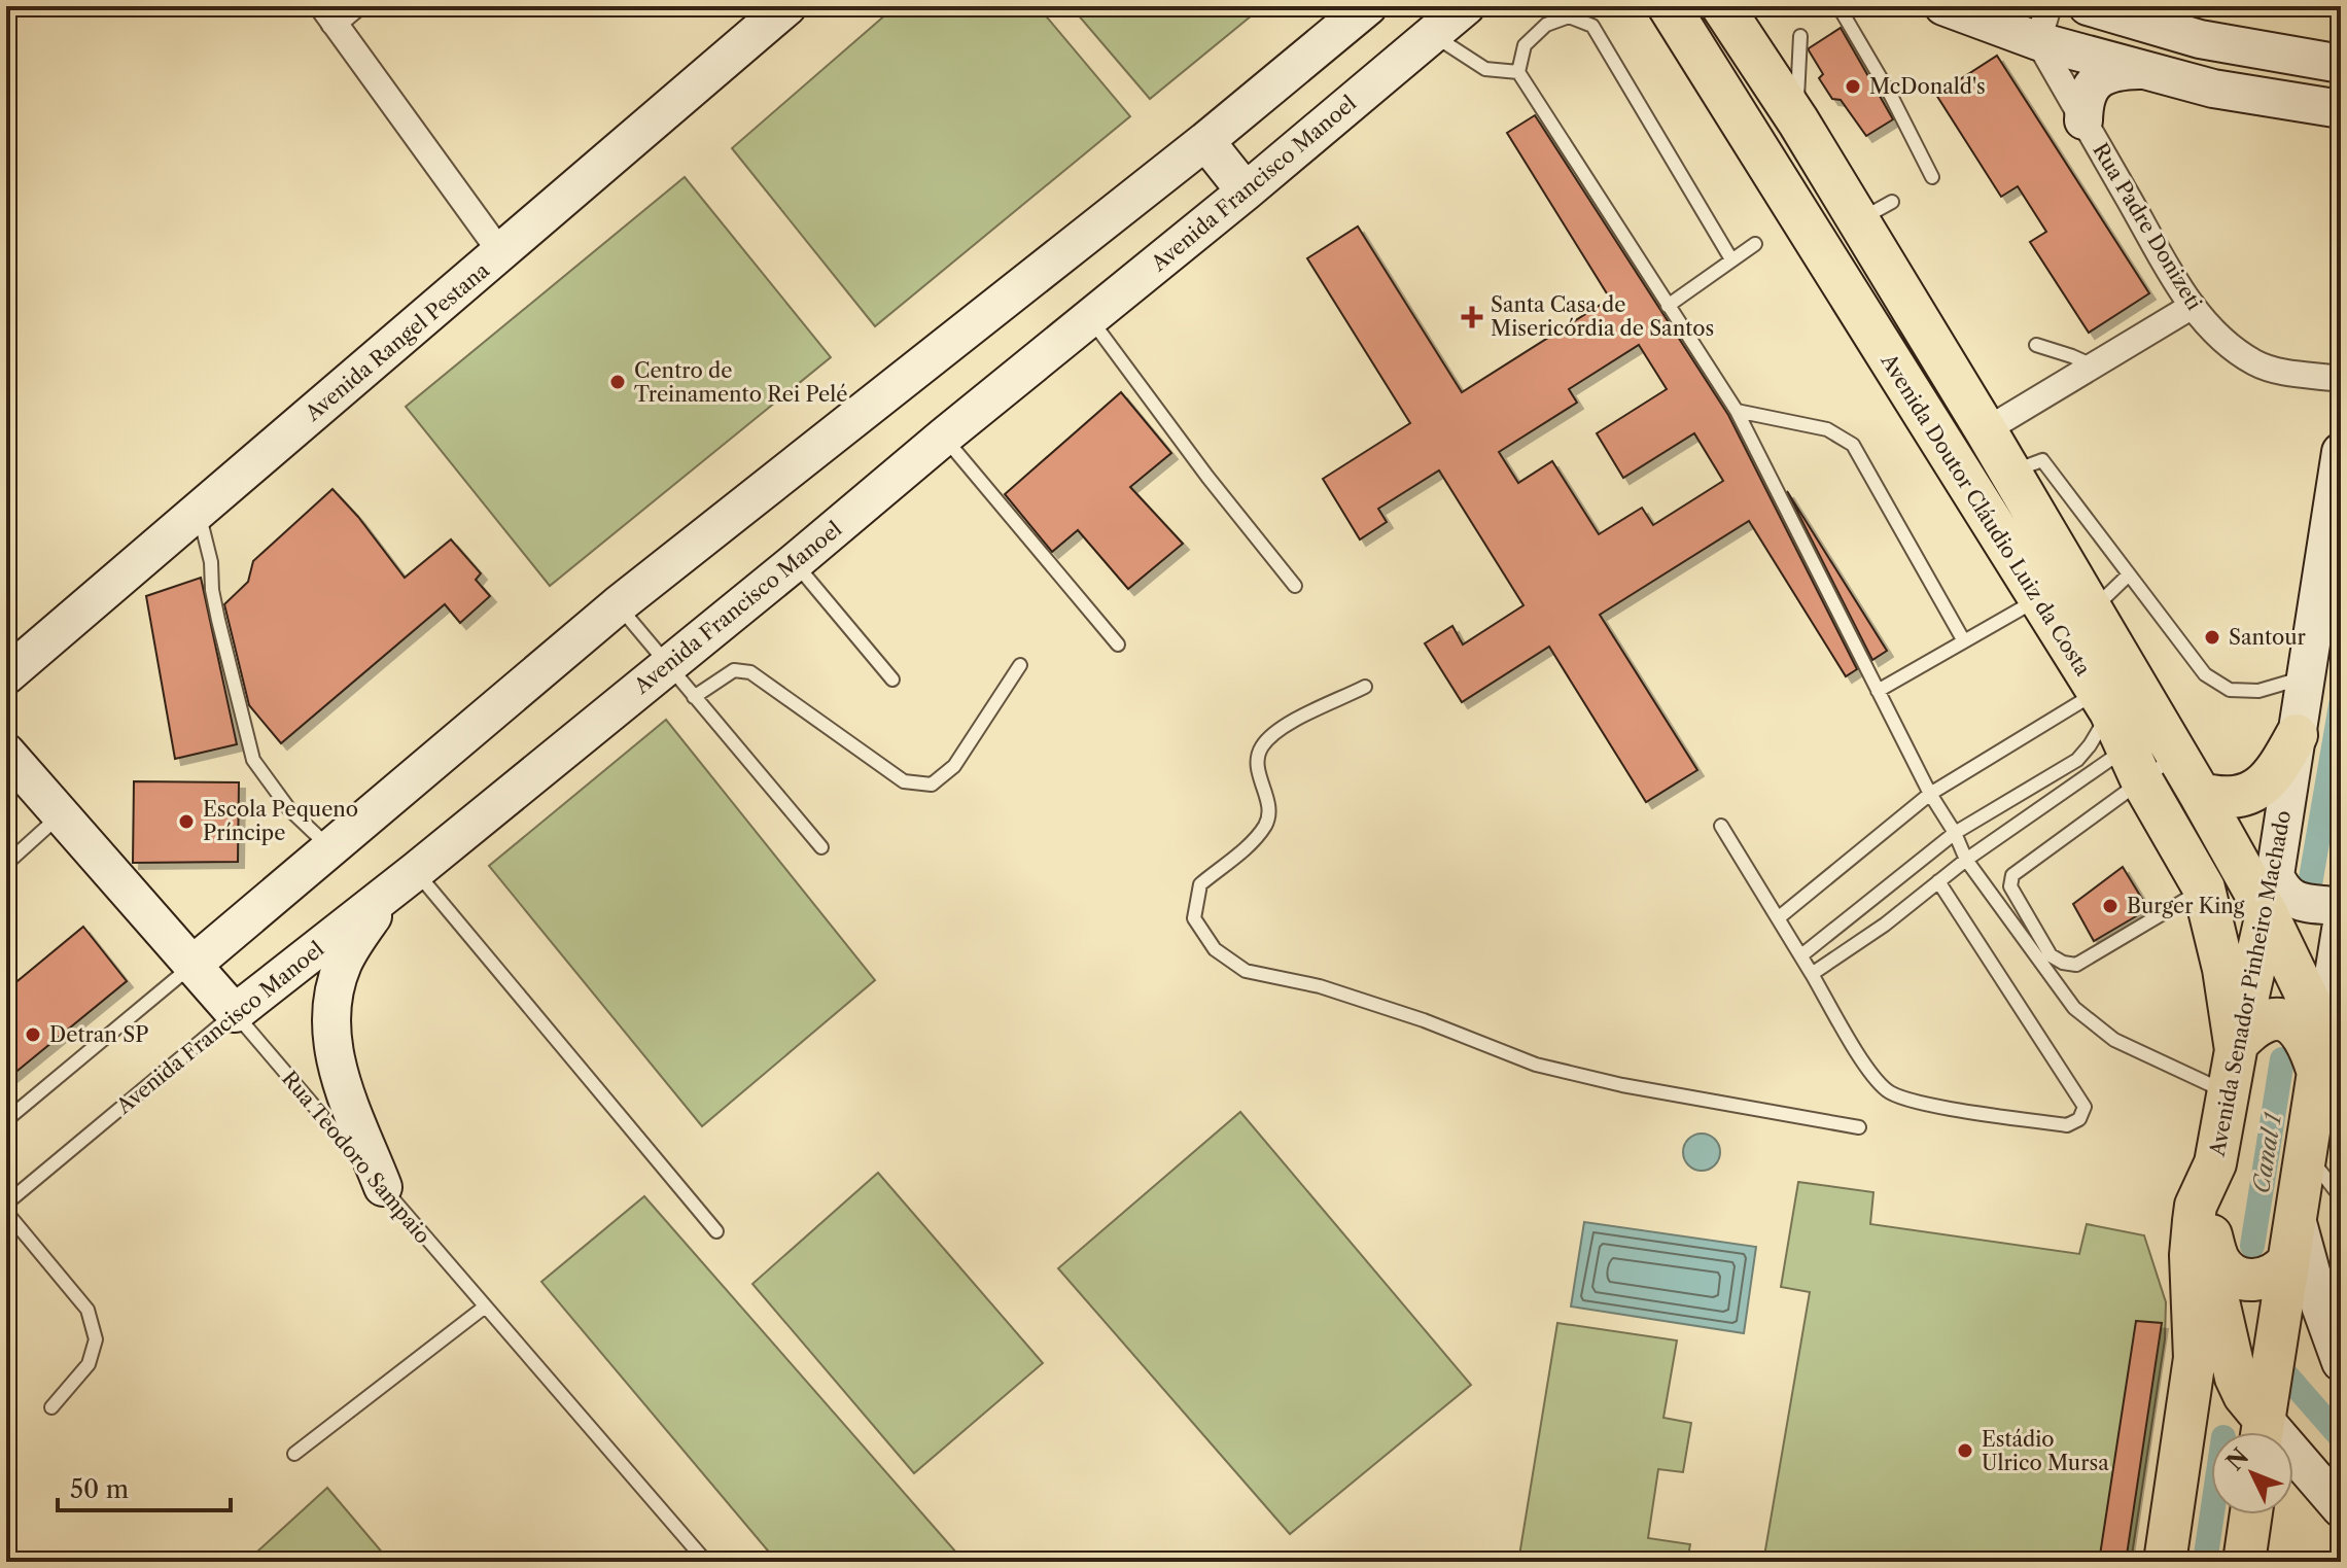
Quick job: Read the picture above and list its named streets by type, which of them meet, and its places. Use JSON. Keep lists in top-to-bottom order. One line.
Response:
{"streets":{"main road":["Avenida Doutor Cláudio Luiz da Costa","Avenida Senador Pinheiro Machado"],"street":["Avenida Francisco Manoel","Rua Padre Donizeti","Avenida Rangel Pestana","Rua Teodoro Sampaio"]},"crossings":[["Avenida Francisco Manoel","Rua Teodoro Sampaio"],["Avenida Doutor Cláudio Luiz da Costa","Avenida Senador Pinheiro Machado"]],"water":["Canal 1"],"places":{"other":["McDonald's","Centro de Treinamento Rei Pelé","Santour","Escola Pequeno Príncipe","Burger King","Detran SP","Estádio Ulrico Mursa"],"health":["Santa Casa de Misericórdia de Santos"]},"scale_bar":"50 m","north":"top left"}
